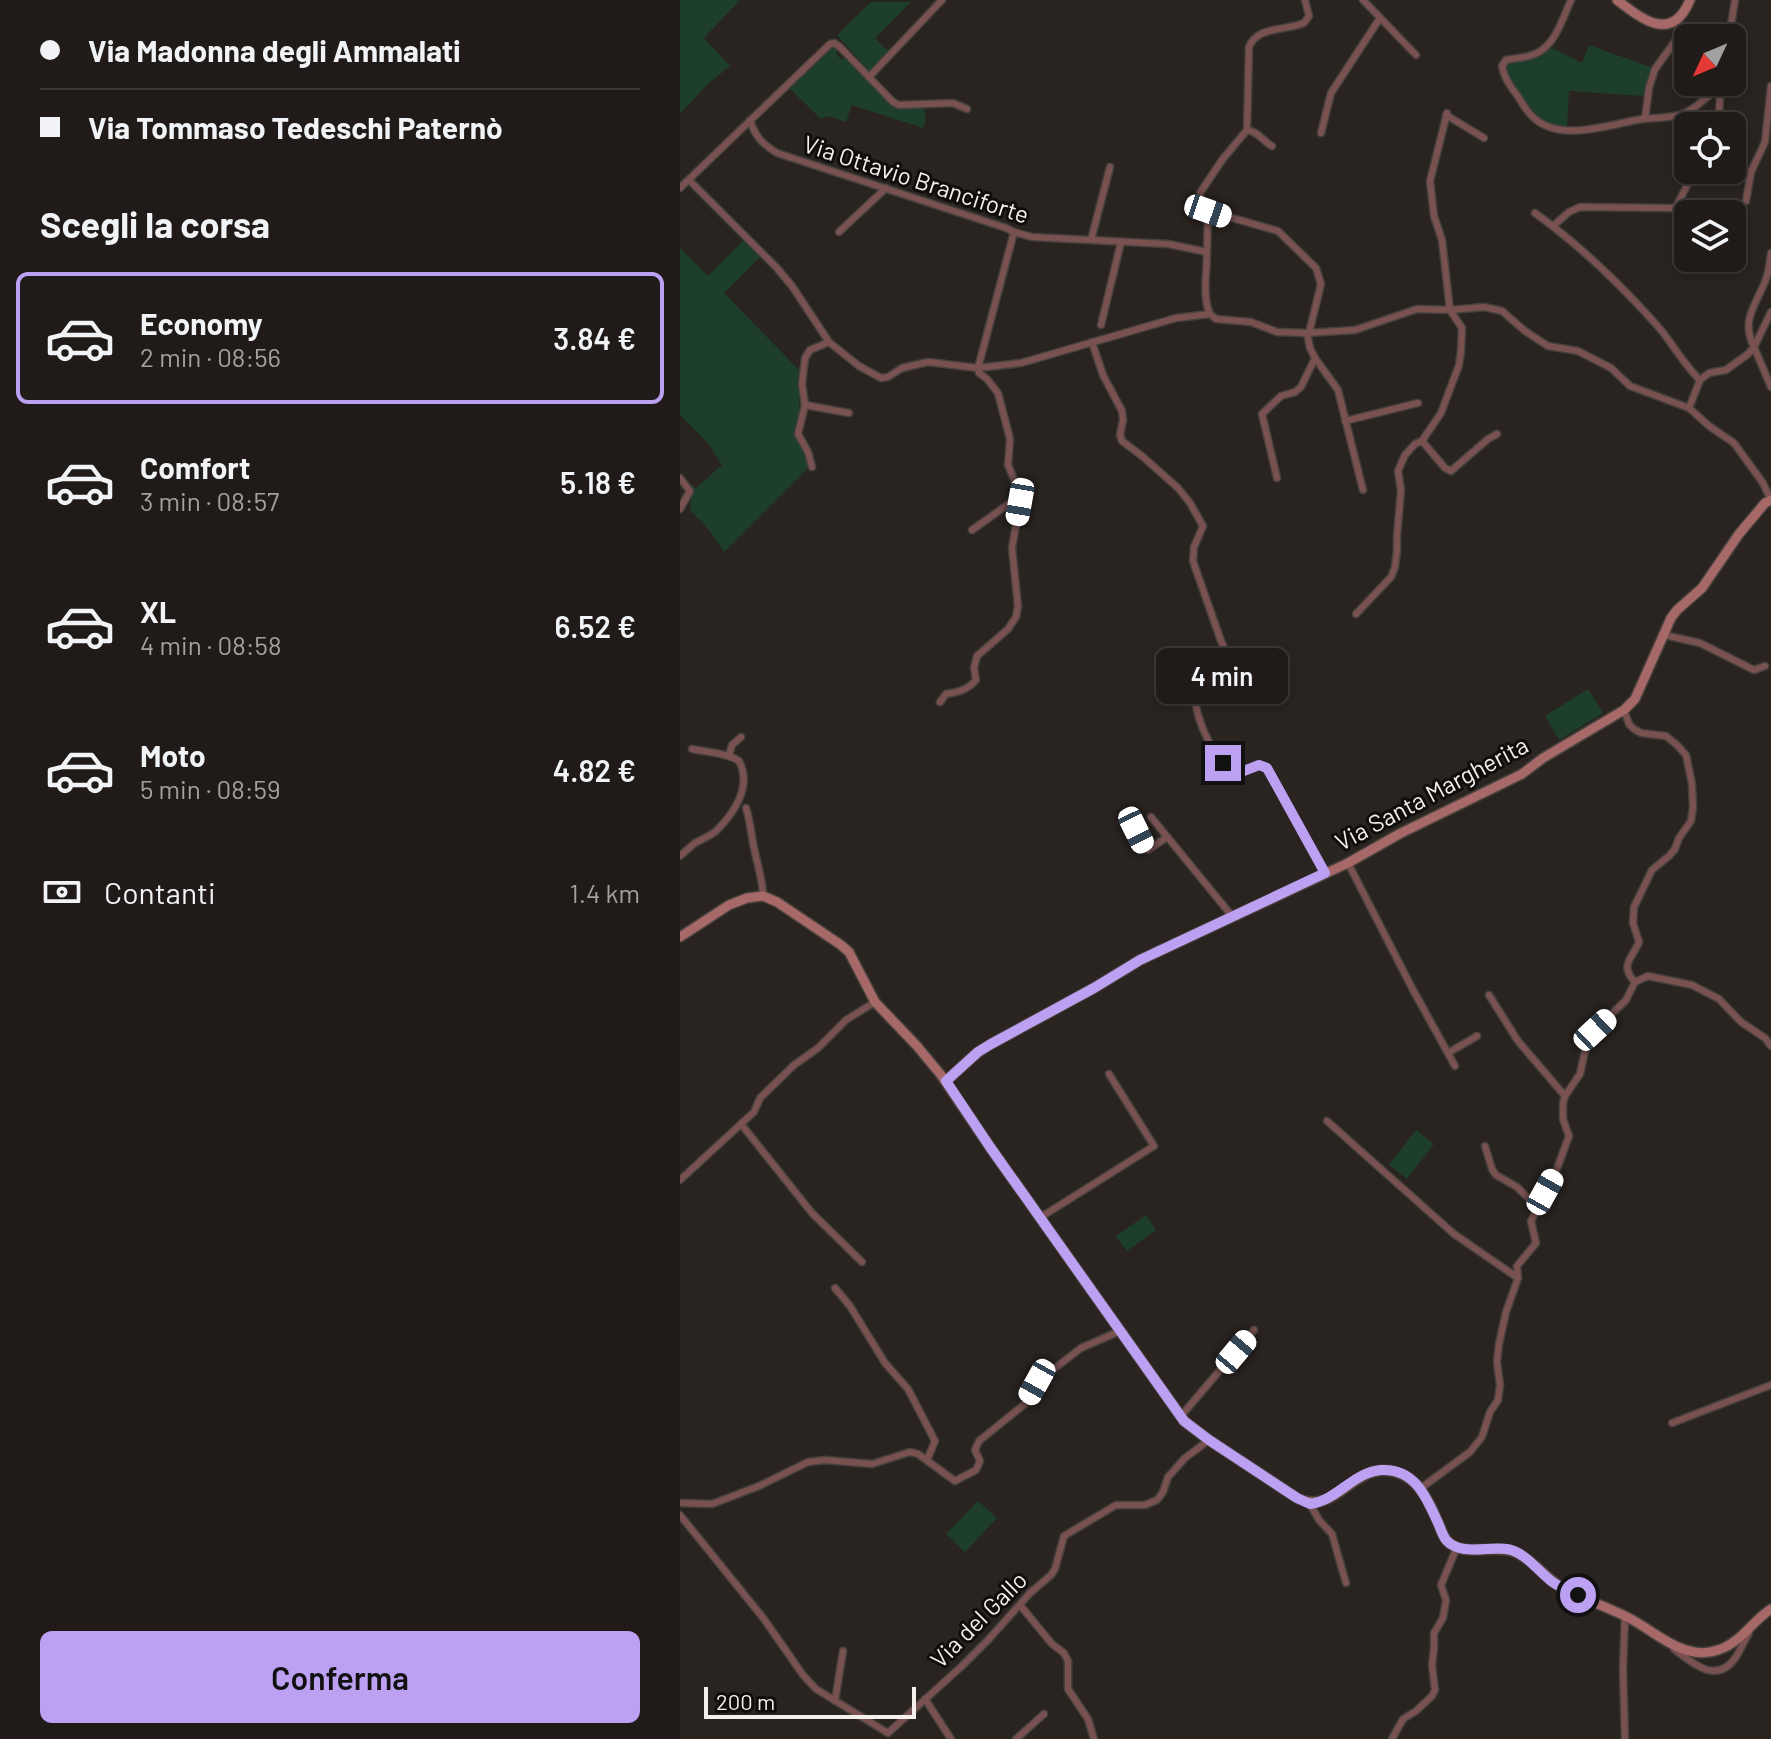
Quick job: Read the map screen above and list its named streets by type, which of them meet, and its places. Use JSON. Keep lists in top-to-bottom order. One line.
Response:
{"streets":{"street":["Via Ottavio Branciforte","Via Santa Margherita","Via del Gallo"]},"scale_bar":"200 m","north":"bottom left","page":{"banner":["Via Madonna degli Ammalati","Via Tommaso Tedeschi Paternò"],"heading":"Scegli la corsa","list":[{"name":"Economy","note":"2 min · 08:56","value":"3.84 €"},{"name":"Comfort","note":"3 min · 08:57","value":"5.18 €"},{"name":"XL","note":"4 min · 08:58","value":"6.52 €"},{"name":"Moto","note":"5 min · 08:59","value":"4.82 €"}],"bubble":"4 min","pay":["Contanti","1.4 km"],"buttons":"Conferma","scale":"200 m"}}
